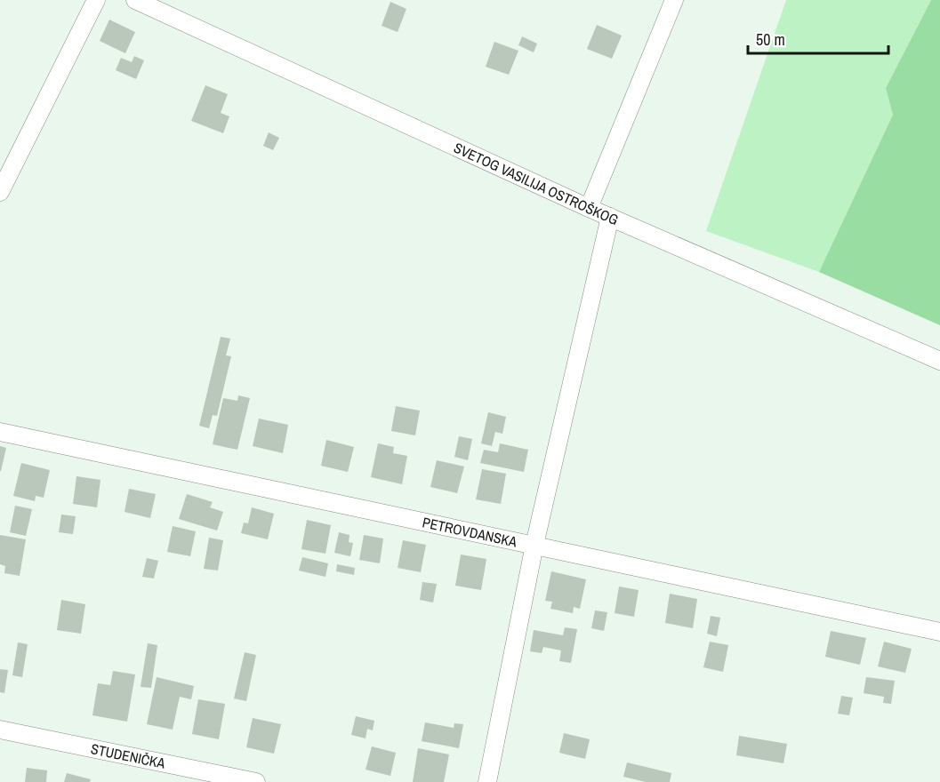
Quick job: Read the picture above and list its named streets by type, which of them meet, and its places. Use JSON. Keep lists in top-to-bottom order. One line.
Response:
{"streets":{"street":["SVETOG VASILIJA OSTROŠKOG","PETROVDANSKA","STUDENIČKA"]},"scale_bar":"50 m"}
